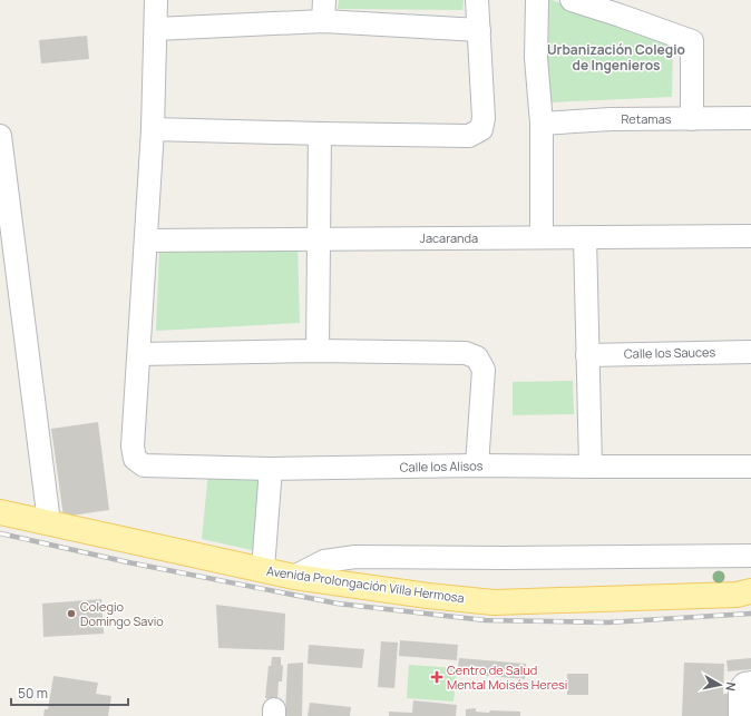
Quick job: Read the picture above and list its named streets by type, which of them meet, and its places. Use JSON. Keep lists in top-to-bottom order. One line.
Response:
{"streets":{"main road":["Avenida Prolongación Villa Hermosa"],"street":["Retamas","Jacaranda","Calle los Sauces","Calle los Alisos"]},"districts":["Urbanización Colegio de Ingenieros"],"places":{"other":["Colegio Domingo Savio"],"health":["Centro de Salud Mental Moisés Heresi"]},"scale_bar":"50 m","north":"right"}
